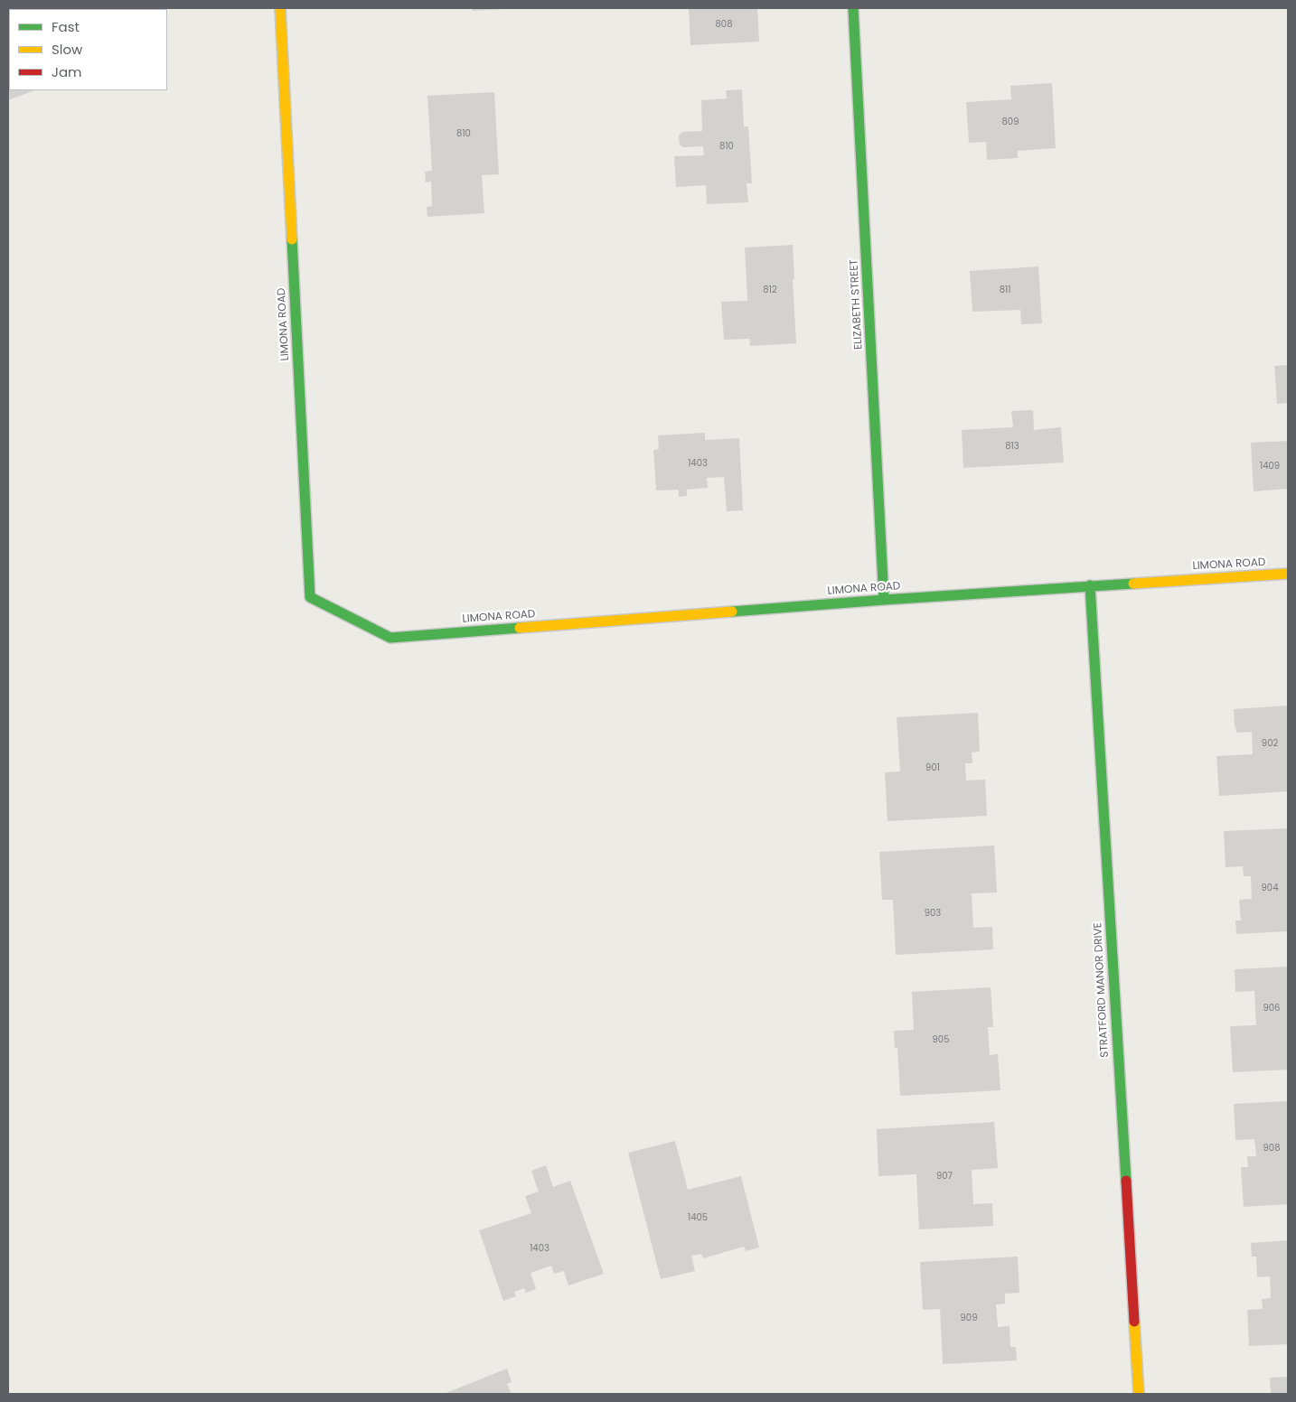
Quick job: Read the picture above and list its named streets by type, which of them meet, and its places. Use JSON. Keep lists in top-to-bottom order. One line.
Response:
{"streets":{"street":["ELIZABETH STREET","LIMONA ROAD","STRATFORD MANOR DRIVE"]},"crossings":[["ELIZABETH STREET","LIMONA ROAD"],["LIMONA ROAD","STRATFORD MANOR DRIVE"]],"house_numbers":["808","809","810","810","812","811","813","1403","1409","902","901","904","903","906","905","908","907","1405","1403","909"],"legend":["Fast","Slow","Jam"]}
